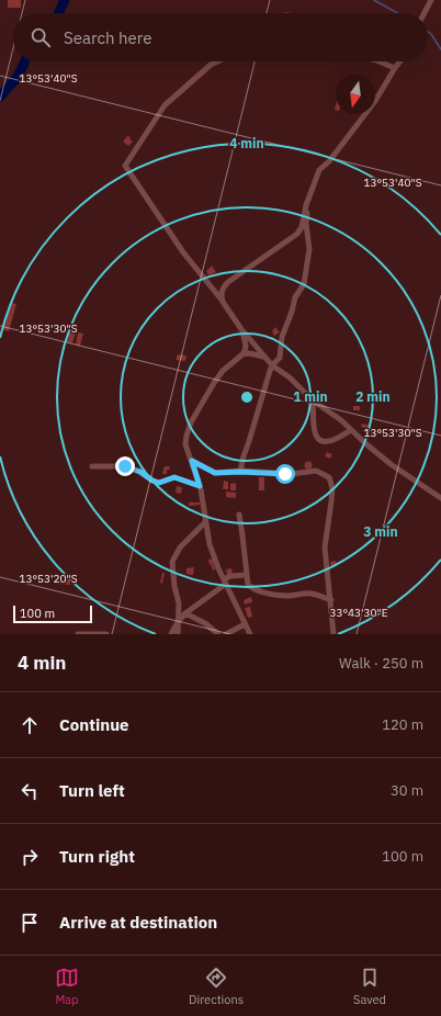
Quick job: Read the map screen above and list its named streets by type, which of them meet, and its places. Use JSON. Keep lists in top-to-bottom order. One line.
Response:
{"scale_bar":"100 m","north":"bottom","page":{"search":"Search here","scale":"100 m","heading":["4 min","Walk · 250 m"],"list":[["Continue","120 m"],["Turn left","30 m"],["Turn right","100 m"],"Arrive at destination"],"nav":["Map","Directions","Saved"]},"coordinates":["13°53'40\"S","13°53'30\"S","13°53'20\"S","33°43'30\"E"],"rings":["4 min","1 min","2 min","3 min"]}
